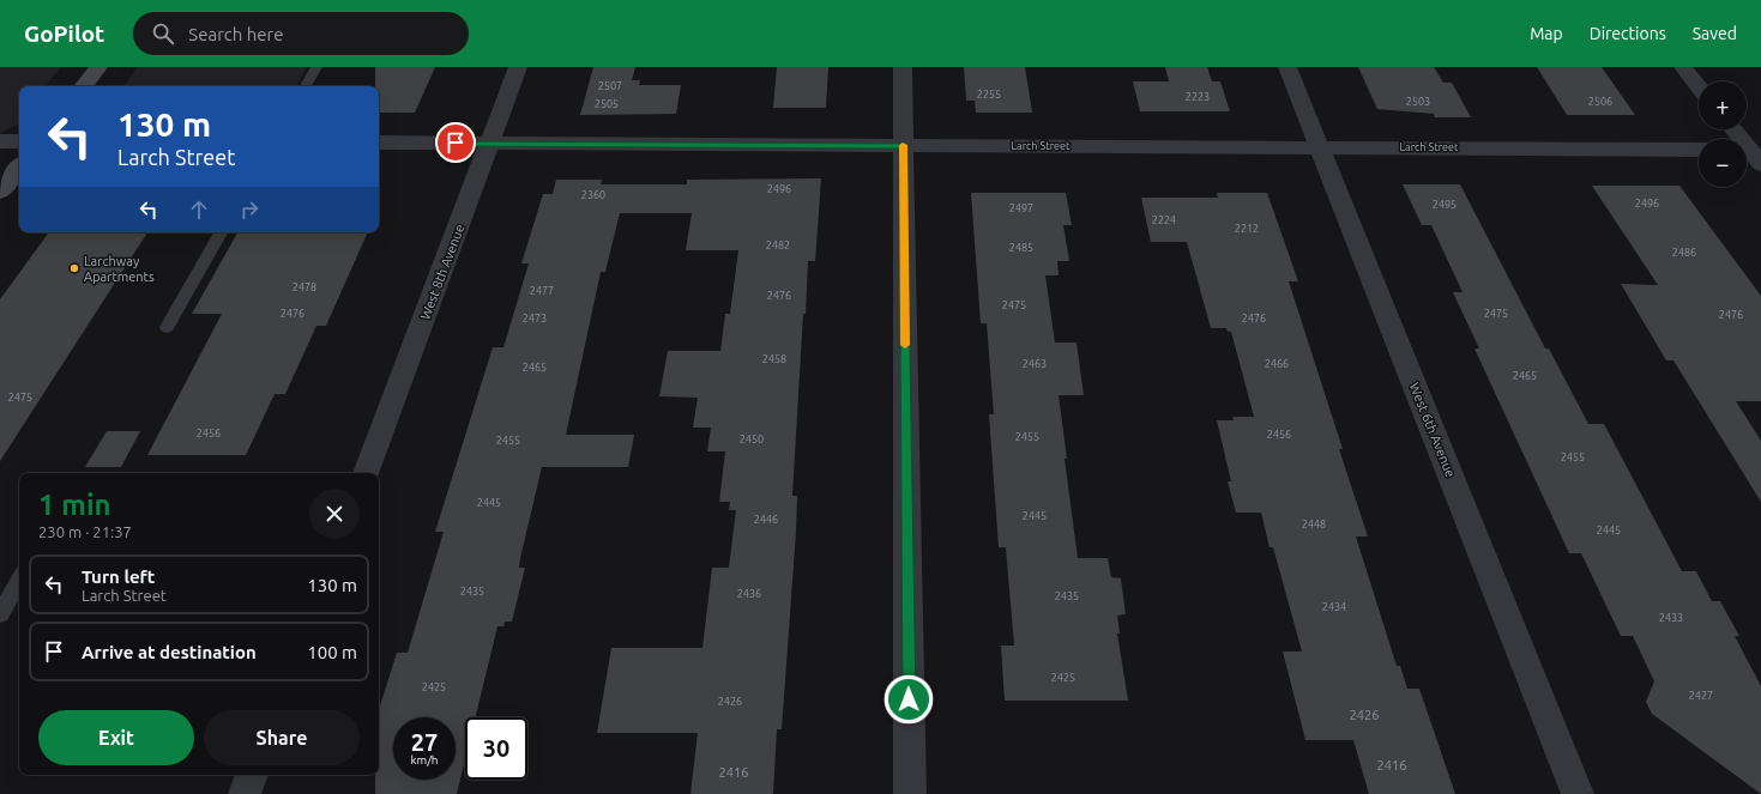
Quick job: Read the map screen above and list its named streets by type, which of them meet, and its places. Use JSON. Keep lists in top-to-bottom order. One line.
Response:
{"streets":{"street":["Larch Street","West 8th Avenue","West 6th Avenue"]},"crossings":[["Larch Street","West 8th Avenue"],["Larch Street","West 6th Avenue"]],"places":["Larchway Apartments"],"house_numbers":["2507","2255","2223","2503","2506","2505","2496","2360","2496","2495","2497","2224","2212","2482","2485","2486","2478","2477","2476","2475","2476","2475","2476","2473","2476","2458","2463","2466","2465","2465","2475","2456","2456","2455","2450","2455","2455","2445","2445","2446","2448","2445","2435","2436","2435","2434","2433","2425","2425","2427","2426","2426","2416","2416"],"page":{"header":"GoPilot","search":"Search here","nav":["Map","Directions","Saved"],"map_buttons":["+","−"],"turn":["130 m","Larch Street"],"heading":["1 min","230 m · 21:37"],"list":[{"name":"Turn left","note":"Larch Street","value":"130 m"},{"name":"Arrive at destination","value":"100 m"}],"buttons":["Exit","Share"],"speed":"27 km/h","limit":"30"}}
